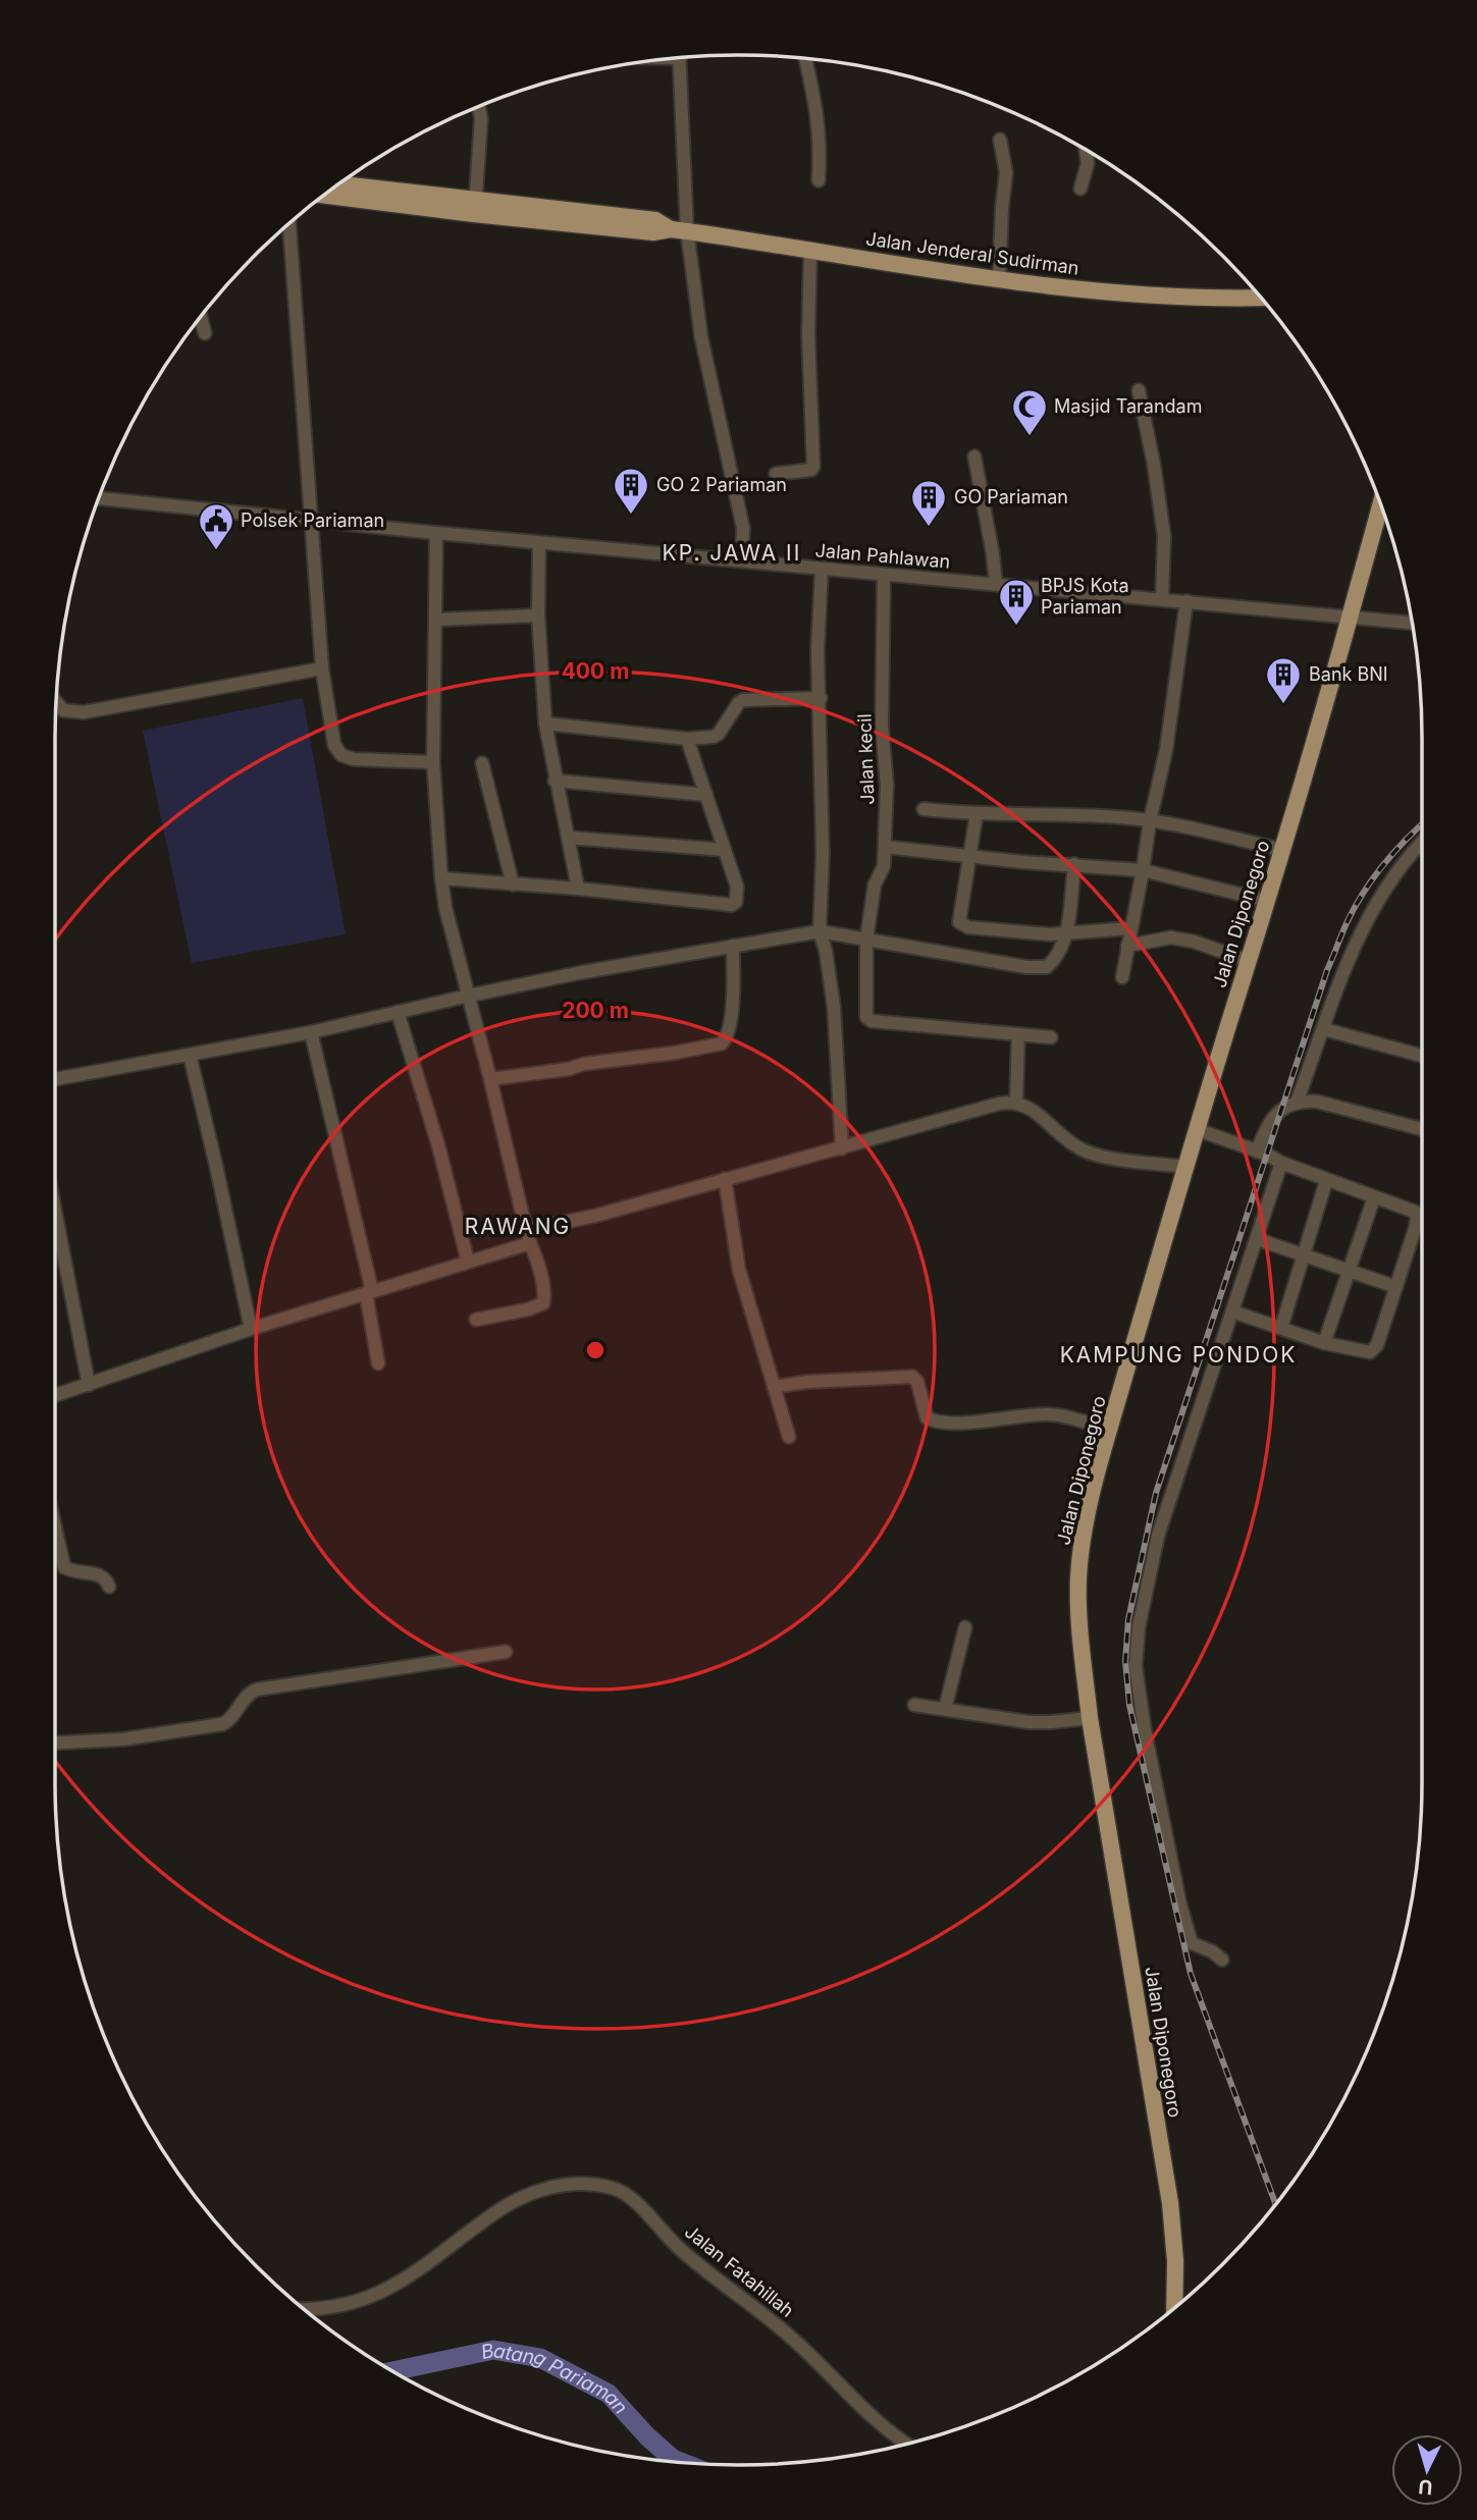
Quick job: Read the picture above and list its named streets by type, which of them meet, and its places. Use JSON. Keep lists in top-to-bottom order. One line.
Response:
{"streets":{"main road":["Jalan Jenderal Sudirman","Jalan Diponegoro"],"street":["Jalan Pahlawan","Jalan kecil","Jalan Fatahillah"]},"crossings":[["Jalan Pahlawan","Jalan kecil"],["Jalan Pahlawan","Jalan Diponegoro"]],"districts":["KP. JAWA II","RAWANG","KAMPUNG PONDOK"],"water":["Batang Pariaman"],"places":{"mosque":["Masjid Tarandam"],"building":["GO 2 Pariaman","GO Pariaman","BPJS Kota Pariaman","Bank BNI"],"public building":["Polsek Pariaman"]},"north":"bottom","rings":["400 m","200 m"]}
